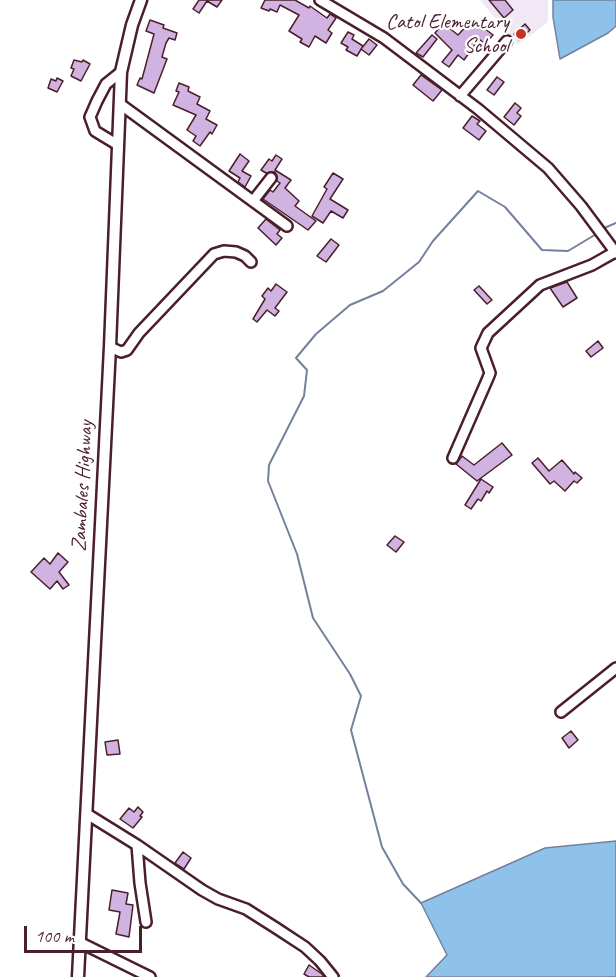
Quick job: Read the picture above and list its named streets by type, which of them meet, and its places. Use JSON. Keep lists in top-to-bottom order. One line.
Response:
{"streets":{"main road":["Zambales Highway"]},"places":["Catol Elementary School"],"scale_bar":"100 m"}
